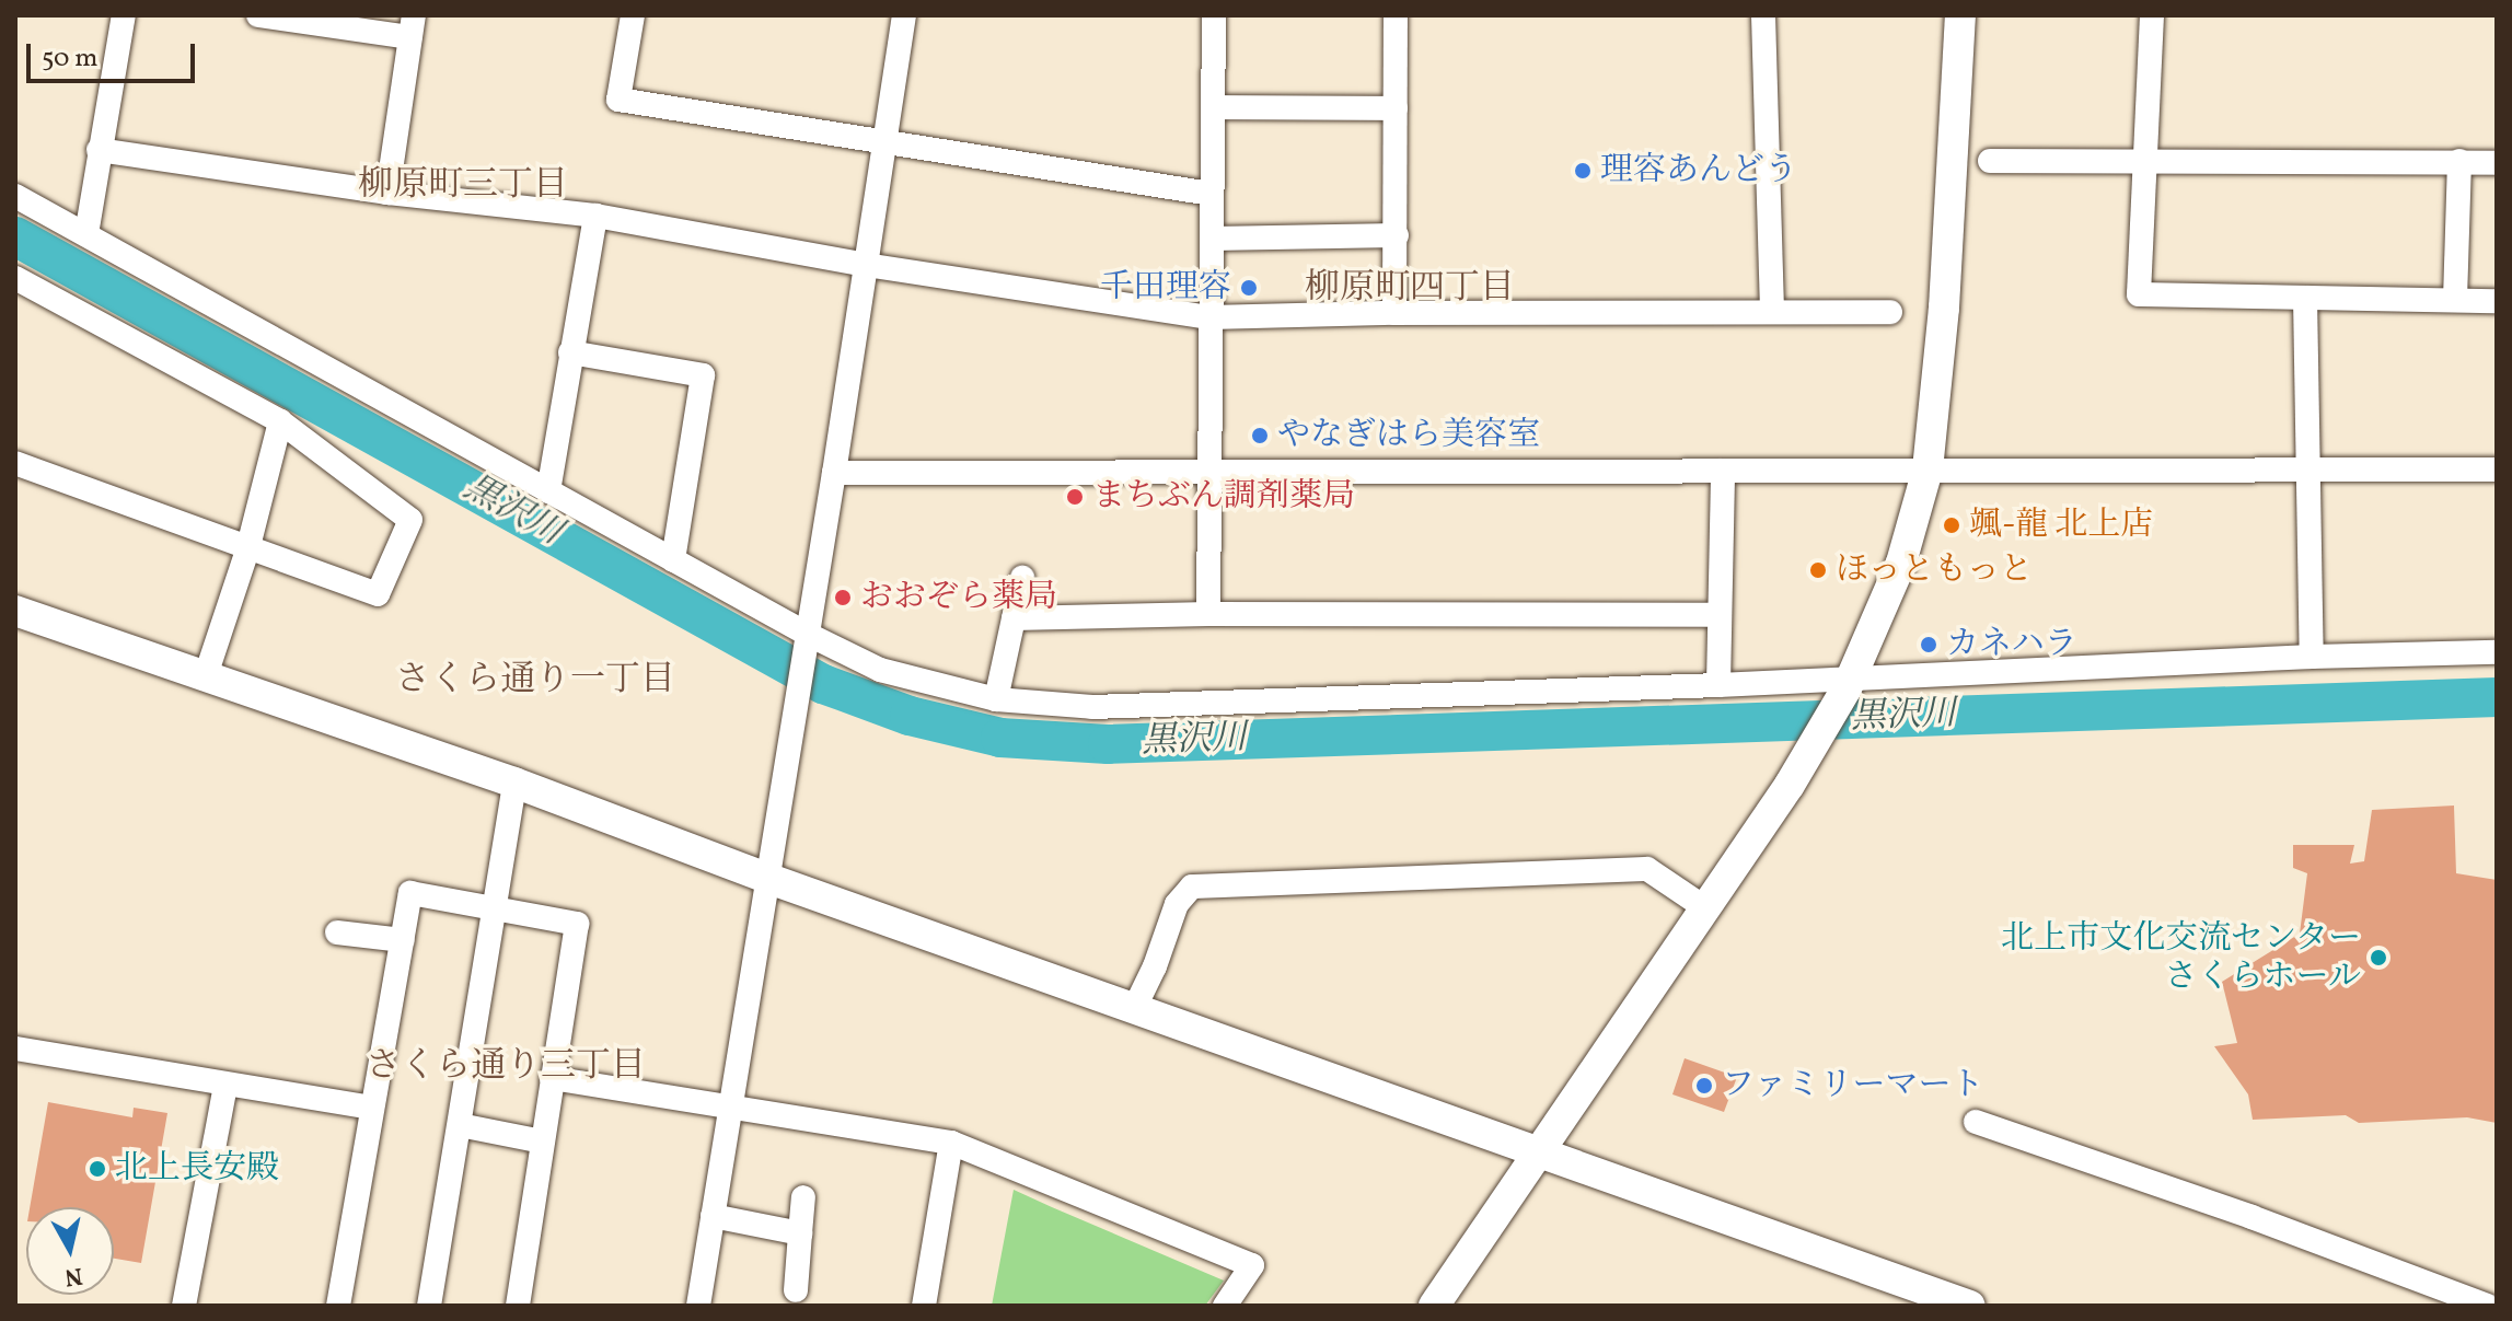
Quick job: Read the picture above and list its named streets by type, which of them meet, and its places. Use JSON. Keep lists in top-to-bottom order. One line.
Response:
{"districts":["柳原町三丁目","柳原町四丁目","さくら通り一丁目","さくら通り三丁目"],"water":["黒沢川"],"places":["理容あんどう","千田理容","やなぎはら美容室","まちぶん調剤薬局","颯-龍 北上店","ほっともっと","おおぞら薬局","カネハラ","北上市文化交流センター さくらホール","ファミリーマート","北上長安殿"],"scale_bar":"50 m","north":"bottom"}
